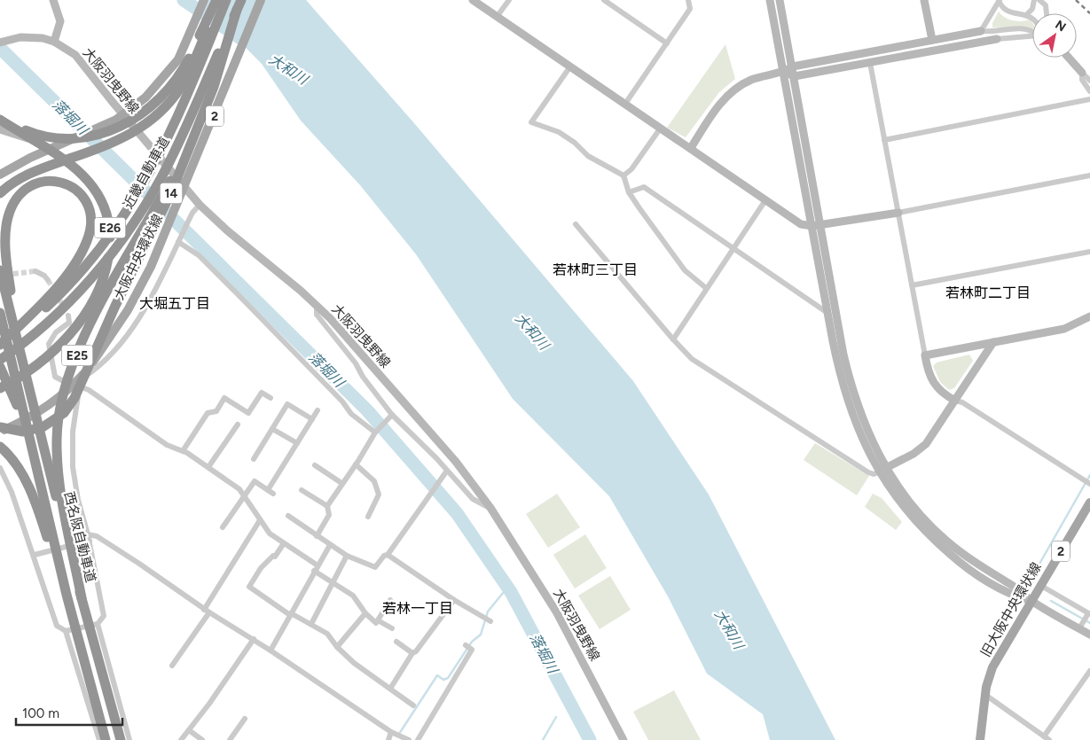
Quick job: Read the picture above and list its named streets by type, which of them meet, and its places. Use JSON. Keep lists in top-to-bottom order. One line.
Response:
{"streets":{"highway":["近畿自動車道","14","E26","E25","西名阪自動車道"],"main road":["2","大阪中央環状線","旧大阪中央環状線"],"street":["大阪羽曳野線"]},"crossings":[["近畿自動車道","E26"],["近畿自動車道","E25"],["近畿自動車道","西名阪自動車道"],["14","E25"],["E26","E25"],["E26","西名阪自動車道"],["E25","西名阪自動車道"]],"districts":["若林町三丁目","若林町二丁目","大堀五丁目","若林一丁目"],"water":["大和川","落堀川"],"scale_bar":"100 m","north":"top right"}
